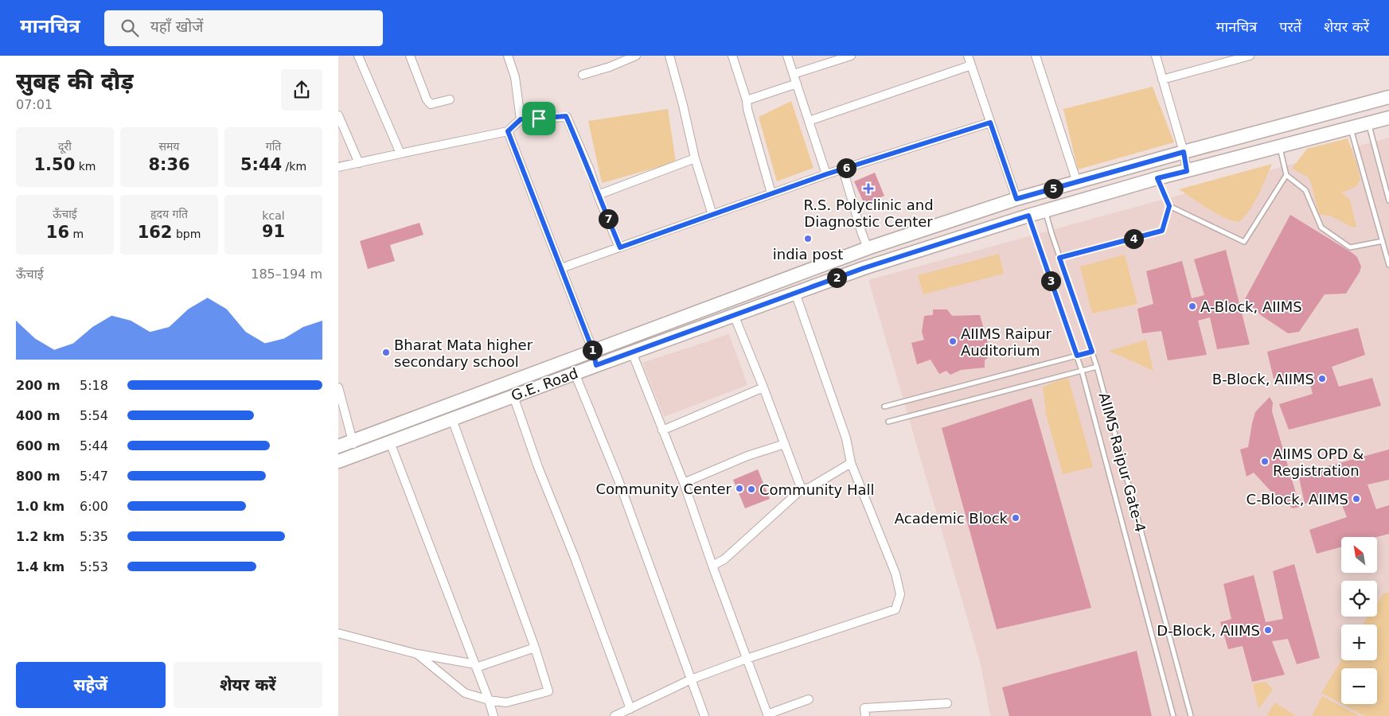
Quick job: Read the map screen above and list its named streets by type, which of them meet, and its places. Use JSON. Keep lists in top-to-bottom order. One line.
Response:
{"streets":{"main road":["G.E. Road"],"lane":["AIIMS Raipur Gate-4"]},"crossings":[["G.E. Road","AIIMS Raipur Gate-4"]],"places":{"health":["R.S. Polyclinic and Diagnostic Center"],"other":["india post","A-Block, AIIMS","AIIMS Raipur Auditorium","Bharat Mata higher secondary school","B-Block, AIIMS","AIIMS OPD & Registration","Community Center","Community Hall","C-Block, AIIMS","Academic Block","D-Block, AIIMS"]},"north":"top left","page":{"header":"मानचित्र","search":"यहाँ खोजें","nav":["मानचित्र","परतें","शेयर करें"],"heading":["सुबह की दौड़","07:01"],"stats":[["दूरी","1.50 km"],["समय","8:36"],["गति","5:44 /km"],["ऊँचाई","16 m"],["हृदय गति","162 bpm"],["kcal","91"]],"pins":["6","5","7","4","2","3","1"],"chart":["ऊँचाई","185–194 m"],"list":[{"name":"200 m","note":"5:18"},{"name":"400 m","note":"5:54"},{"name":"600 m","note":"5:44"},{"name":"800 m","note":"5:47"},{"name":"1.0 km","note":"6:00"},{"name":"1.2 km","note":"5:35"},{"name":"1.4 km","note":"5:53"}],"map_buttons":["+","−"],"buttons":["सहेजें","शेयर करें"]}}
